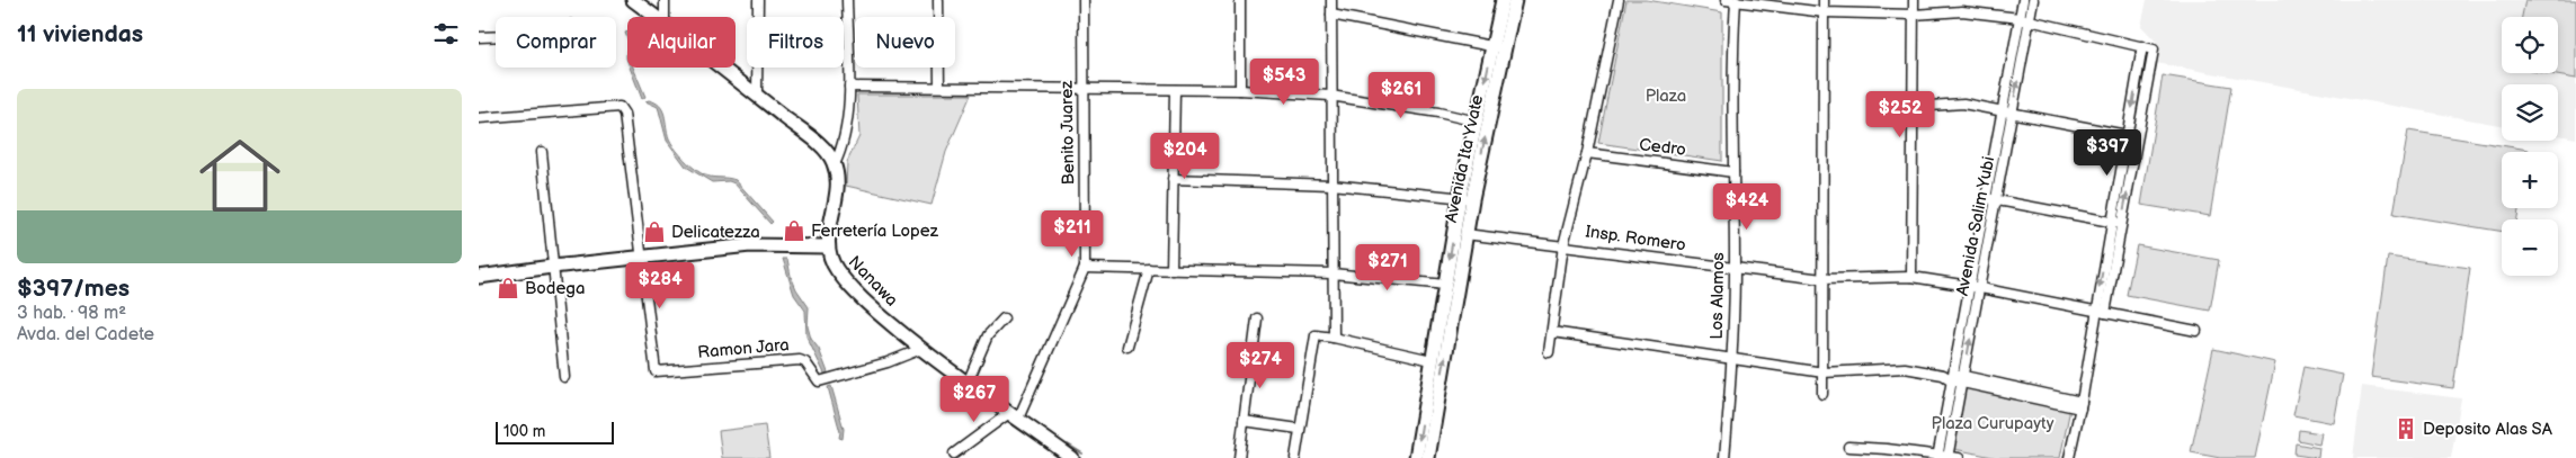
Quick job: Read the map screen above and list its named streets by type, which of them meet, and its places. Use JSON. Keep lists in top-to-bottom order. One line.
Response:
{"streets":{"street":["Benito Juarez","Cedro","Avenida Ita Yvate","Avenida Salim Yubi","Insp. Romero","Nanawa","Los Alamos","Ramon Jara"]},"crossings":[["Benito Juarez","Nanawa"],["Cedro","Los Alamos"],["Avenida Ita Yvate","Insp. Romero"],["Avenida Salim Yubi","Insp. Romero"],["Insp. Romero","Los Alamos"],["Nanawa","Ramon Jara"]],"parks":["Plaza","Plaza Curupayty"],"places":{"shop":["Ferretería Lopez","Delicatezza","Bodega"],"building":["Deposito Alas SA"]},"scale_bar":"100 m","page":{"heading":"11 viviendas","map_buttons":["+","−"],"chip":["Comprar","Alquilar","Filtros","Nuevo"],"price":["$543","$261","$252","$397","$204","$424","$211","$271","$284","$274","$267"],"list":[{"name":"$397/mes","note":"3 hab. · 98 m² · Avda. del Cadete"}],"scale":"100 m"}}
